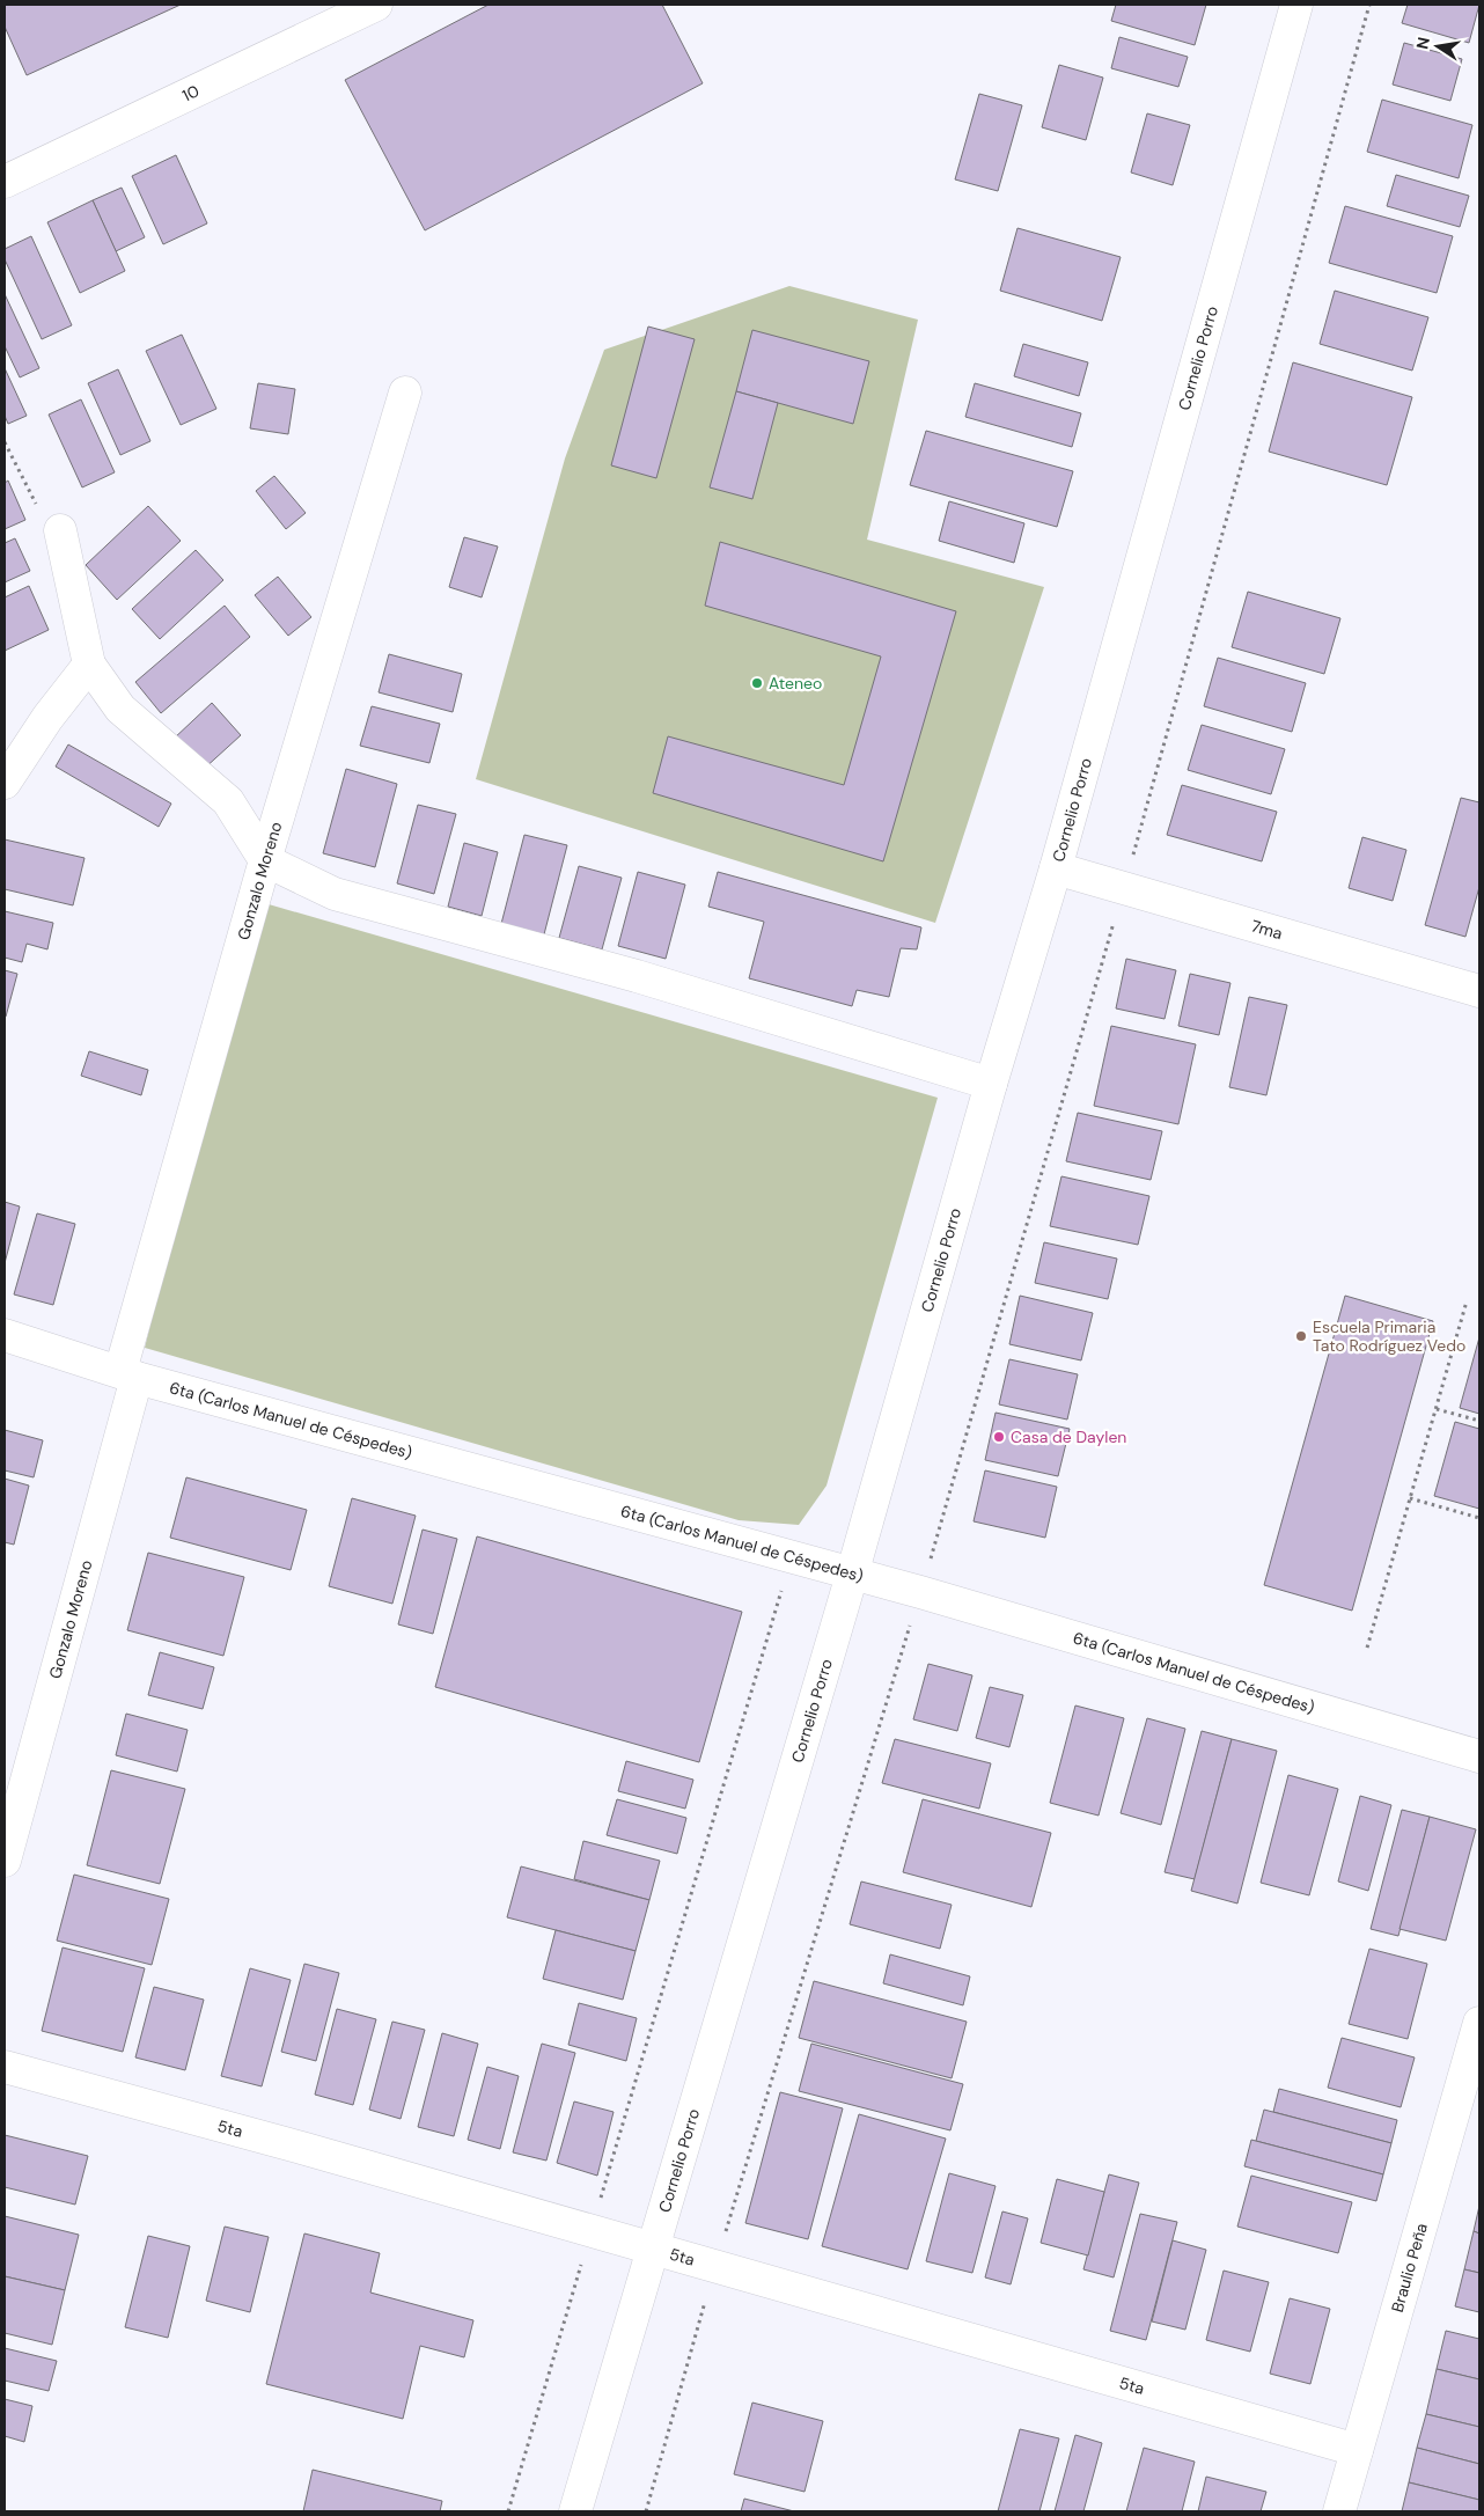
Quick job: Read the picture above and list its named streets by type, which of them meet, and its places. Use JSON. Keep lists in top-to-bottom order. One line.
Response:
{"streets":{"street":["10","Cornelio Porro","Gonzalo Moreno","7ma","6ta (Carlos Manuel de Céspedes)","5ta","Braulio Peña"]},"crossings":[["Cornelio Porro","7ma"],["Cornelio Porro","6ta (Carlos Manuel de Céspedes)"],["Cornelio Porro","5ta"],["Gonzalo Moreno","6ta (Carlos Manuel de Céspedes)"],["5ta","Braulio Peña"]],"places":["Ateneo","Escuela Primaria Tato Rodríguez Vedo","Casa de Daylen"],"north":"left"}
